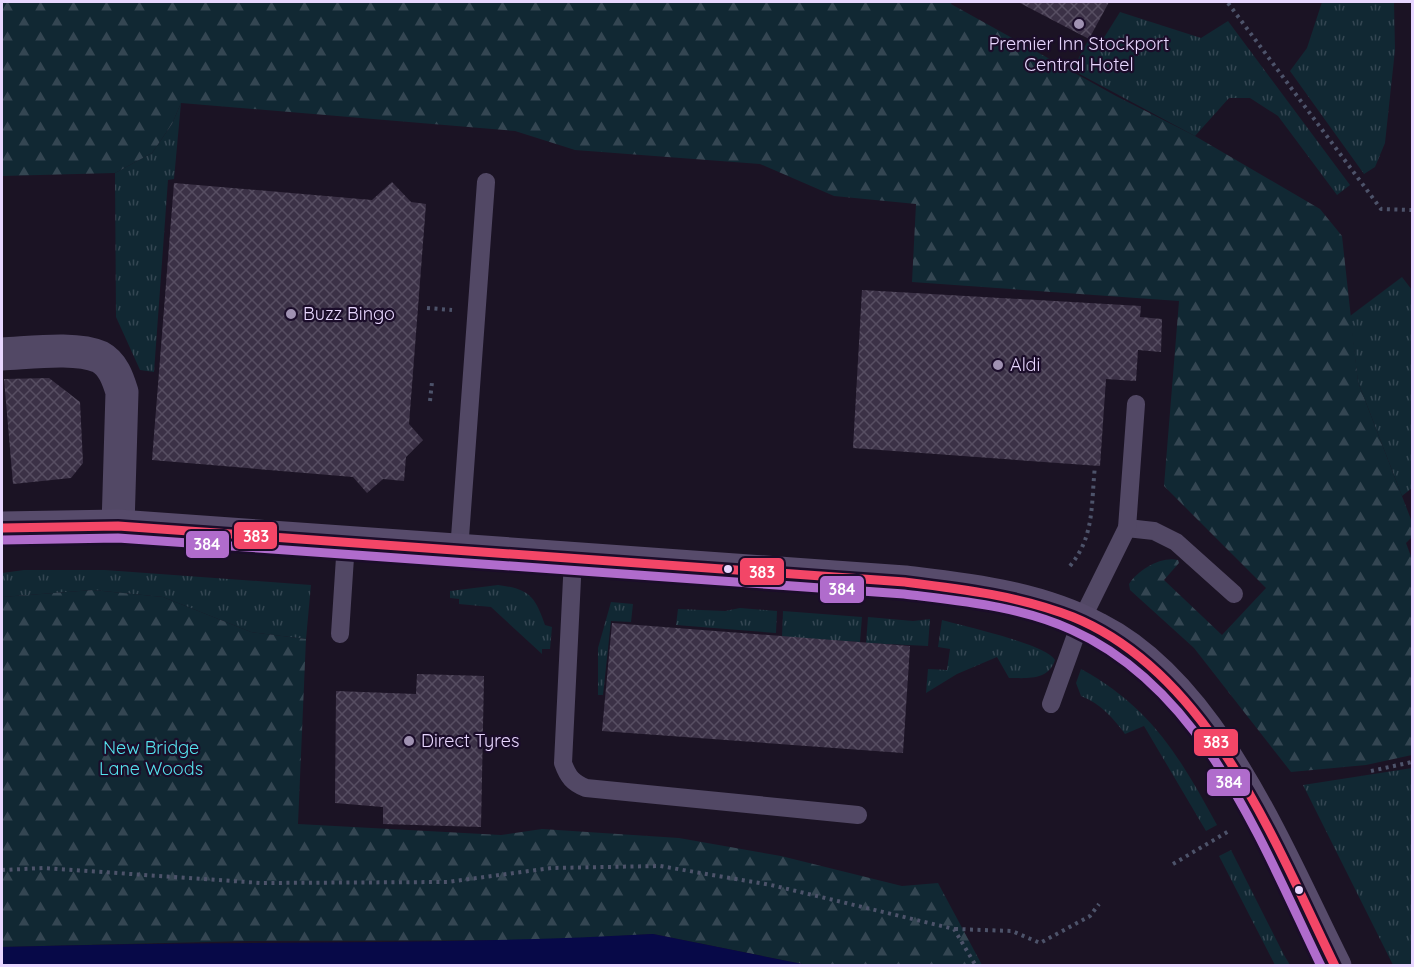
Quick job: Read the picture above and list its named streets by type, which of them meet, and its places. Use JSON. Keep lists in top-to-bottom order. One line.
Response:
{"parks":["New Bridge Lane Woods"],"places":["Premier Inn Stockport Central Hotel","Buzz Bingo","Aldi","Direct Tyres"],"lines":["transit line 383","transit line 384"]}
